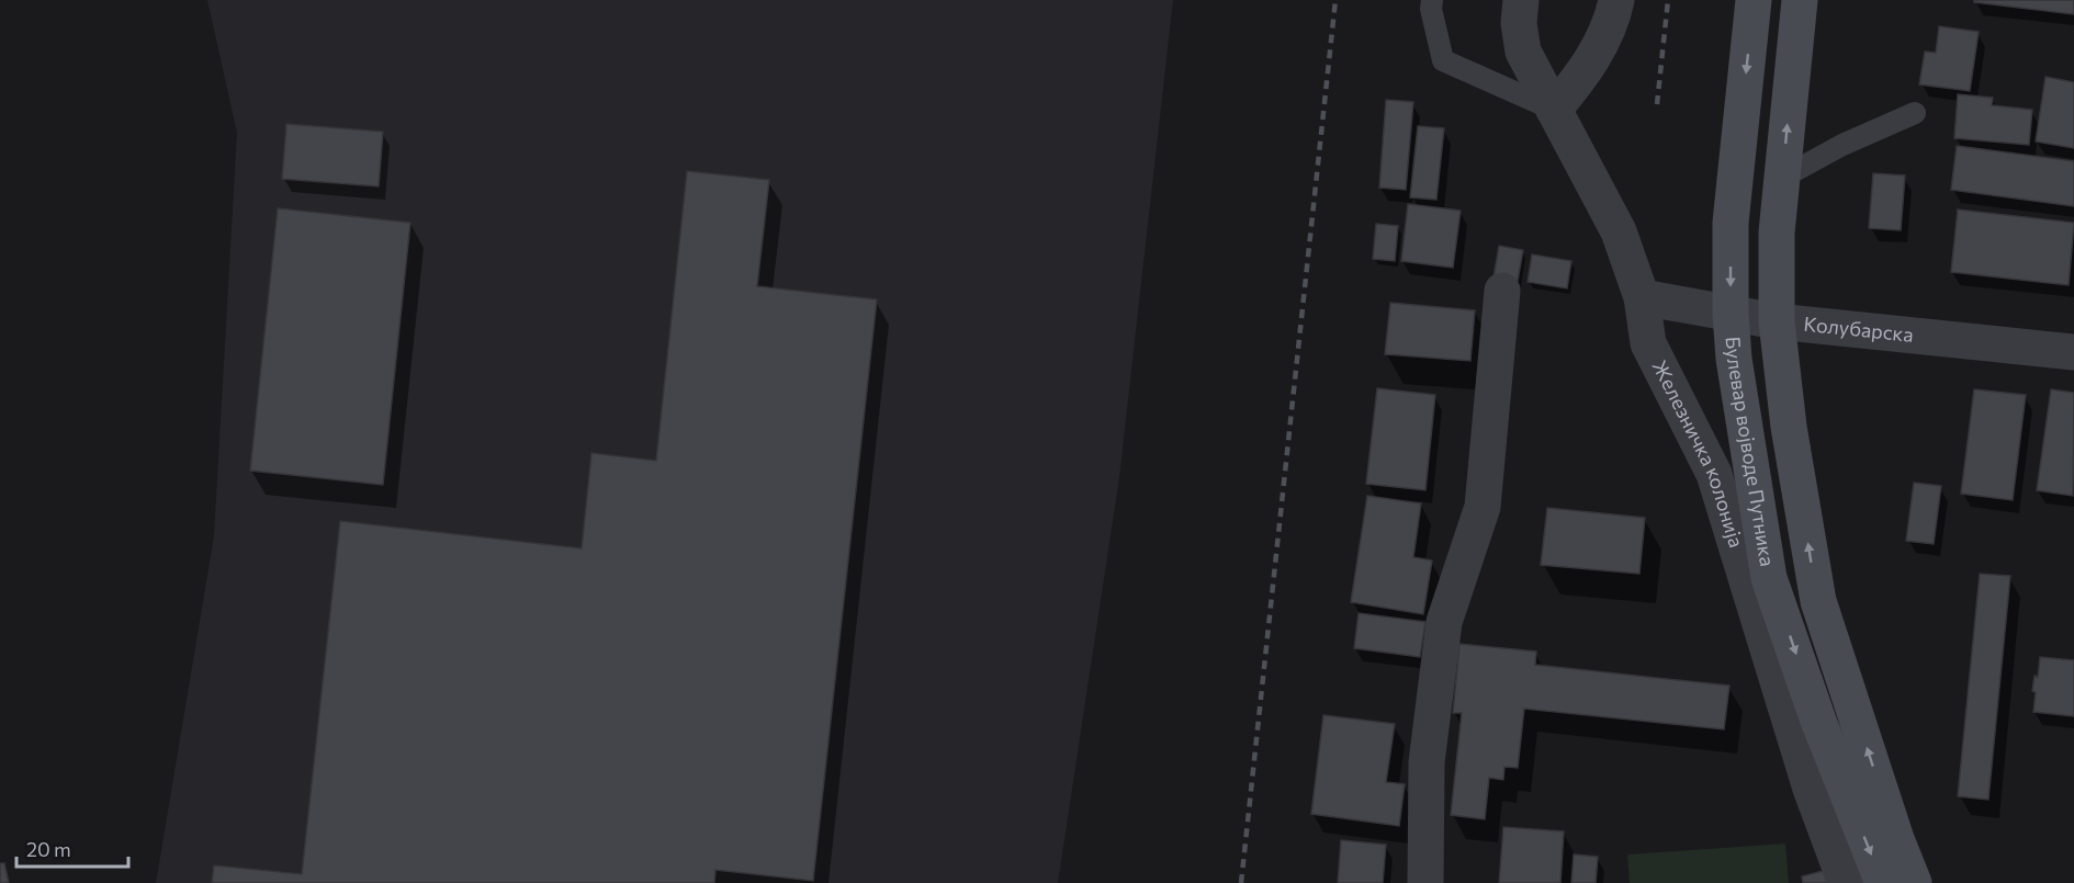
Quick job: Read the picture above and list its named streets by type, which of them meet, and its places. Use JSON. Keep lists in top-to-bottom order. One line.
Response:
{"streets":{"main road":["Булевар војводе Путника"],"street":["Колубарска","Железничка колонија"]},"crossings":[["Колубарска","Булевар војводе Путника"],["Колубарска","Железничка колонија"]],"scale_bar":"20 m"}
